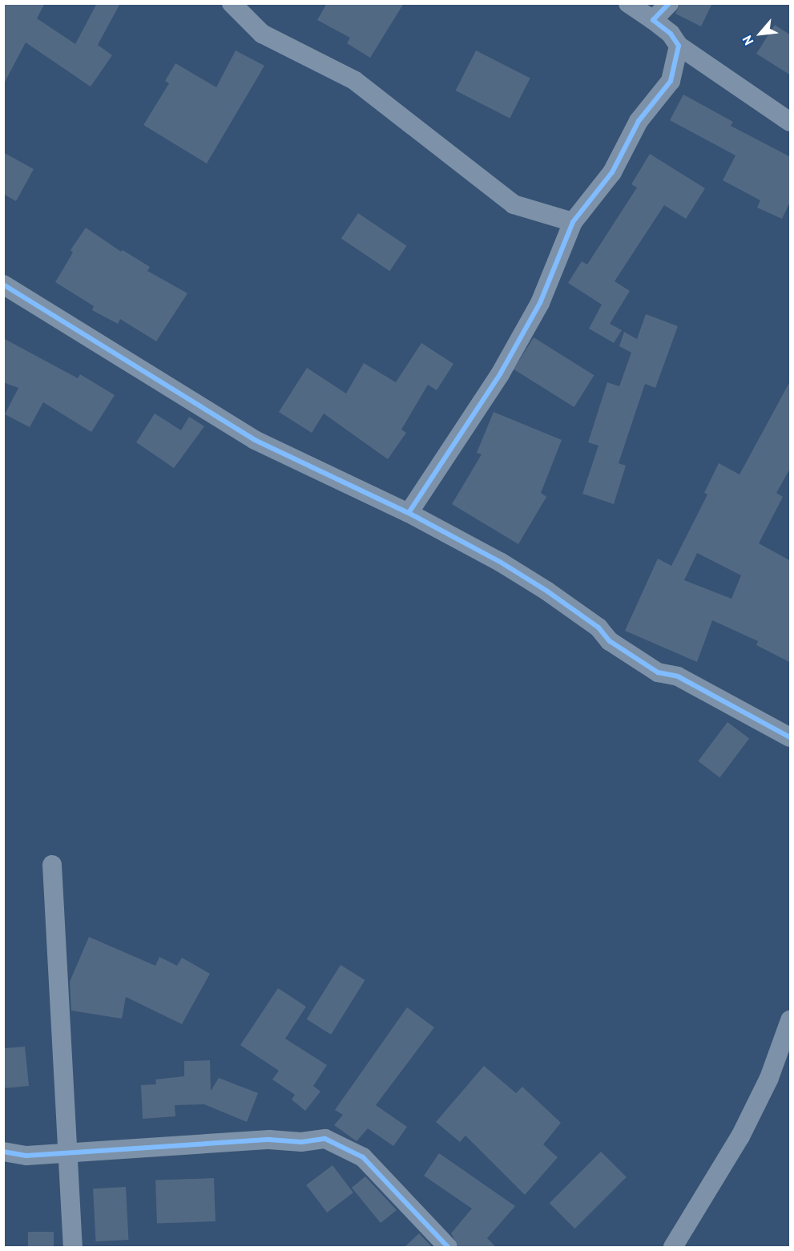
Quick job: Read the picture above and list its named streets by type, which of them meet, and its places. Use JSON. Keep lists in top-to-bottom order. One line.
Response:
{"north":"bottom left"}
